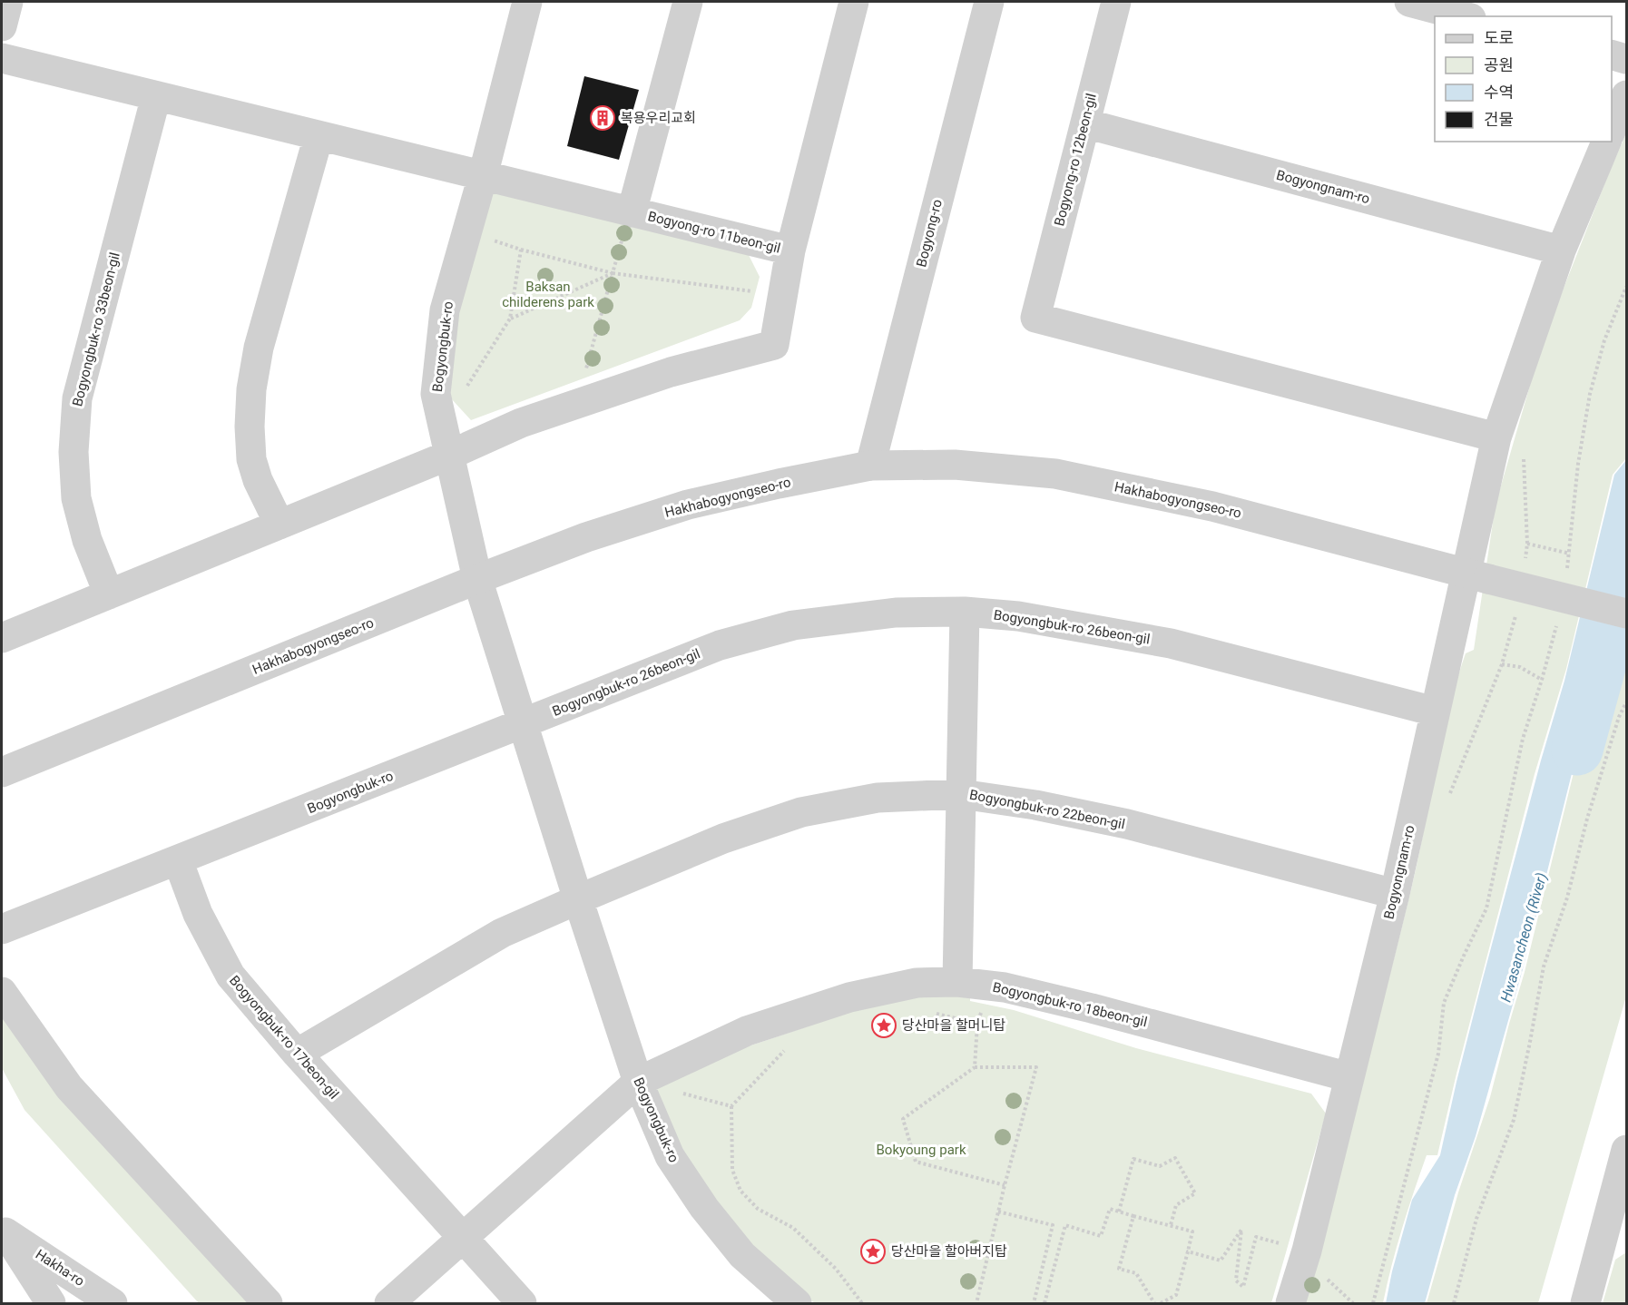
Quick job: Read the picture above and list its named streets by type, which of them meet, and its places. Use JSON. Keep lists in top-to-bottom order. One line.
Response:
{"streets":{"street":["Bogyong-ro 12beon-gil","Bogyongnam-ro","Bogyong-ro 11beon-gil","Bogyong-ro","Bogyongbuk-ro 33beon-gil","Bogyongbuk-ro","Hakhabogyongseo-ro","Bogyongbuk-ro 26beon-gil","Bogyongbuk-ro 22beon-gil","Bogyongbuk-ro 18beon-gil","Bogyongbuk-ro 17beon-gil","Hakha-ro"]},"crossings":[["Bogyong-ro 12beon-gil","Bogyongnam-ro"],["Bogyongnam-ro","Hakhabogyongseo-ro"],["Bogyongnam-ro","Bogyongbuk-ro 26beon-gil"],["Bogyongnam-ro","Bogyongbuk-ro 22beon-gil"],["Bogyongnam-ro","Bogyongbuk-ro 18beon-gil"],["Bogyong-ro","Hakhabogyongseo-ro"],["Bogyongbuk-ro","Hakhabogyongseo-ro"],["Bogyongbuk-ro","Bogyongbuk-ro 26beon-gil"],["Bogyongbuk-ro","Bogyongbuk-ro 22beon-gil"],["Bogyongbuk-ro","Bogyongbuk-ro 18beon-gil"],["Bogyongbuk-ro","Bogyongbuk-ro 17beon-gil"]],"water":["Hwasancheon (River)"],"parks":["Baksan childerens park","Bokyoung park"],"places":{"building":["복용우리교회"],"place":["당산마을 할머니탑","당산마을 할아버지탑"]},"legend":["도로","공원","수역","건물"]}
